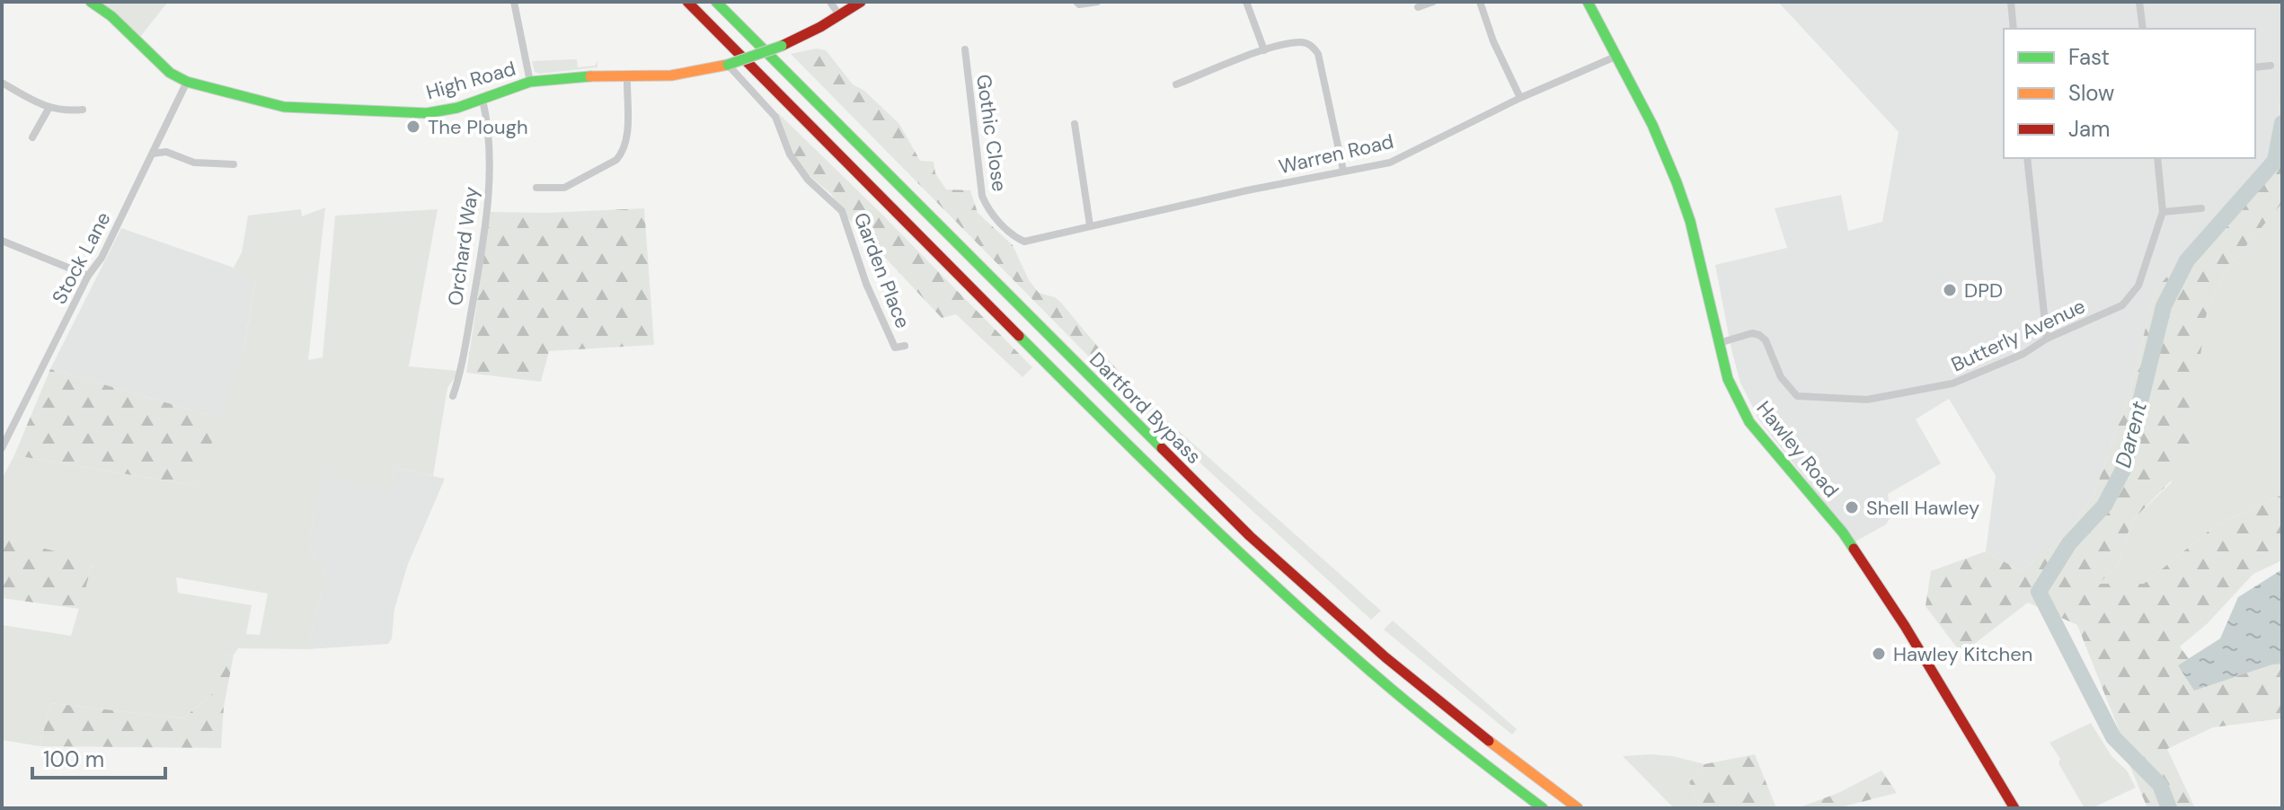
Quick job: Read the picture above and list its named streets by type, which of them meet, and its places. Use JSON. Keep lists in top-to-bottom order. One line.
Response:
{"streets":{"main road":["High Road","Dartford Bypass","Hawley Road"],"street":["Gothic Close","Warren Road","Orchard Way","Stock Lane","Garden Place","Butterly Avenue"]},"crossings":[["High Road","Orchard Way"],["High Road","Stock Lane"],["High Road","Garden Place"],["Gothic Close","Warren Road"],["Warren Road","Hawley Road"],["Butterly Avenue","Hawley Road"]],"water":["Darent"],"places":["The Plough","DPD","Shell Hawley","Hawley Kitchen"],"legend":["Fast","Slow","Jam"],"scale_bar":"100 m"}
